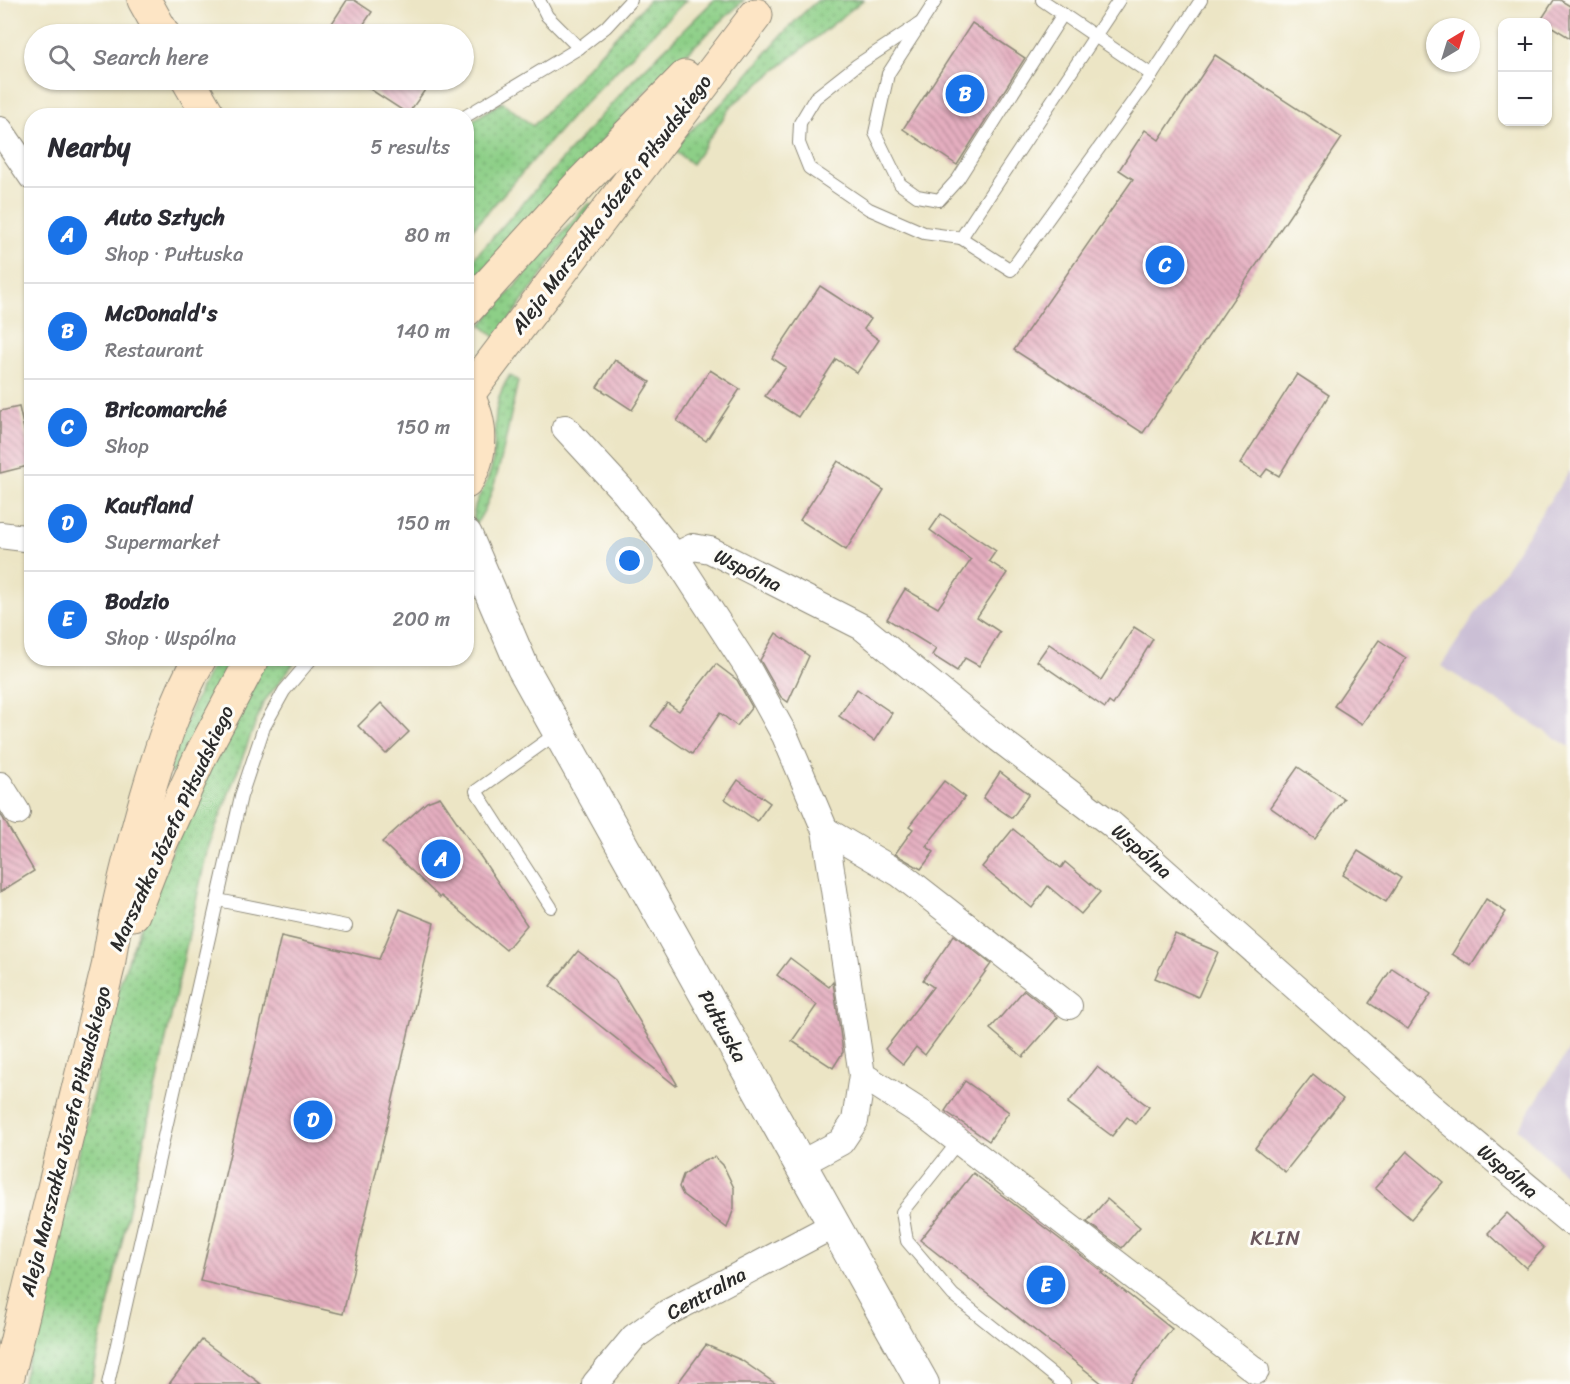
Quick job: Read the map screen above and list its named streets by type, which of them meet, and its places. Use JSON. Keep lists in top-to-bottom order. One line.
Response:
{"streets":{"main road":["Aleja Marszałka Józefa Piłsudskiego","Marszałka Józefa Piłsudskiego"],"street":["Wspólna","Pułtuska","Centralna"]},"crossings":[["Aleja Marszałka Józefa Piłsudskiego","Marszałka Józefa Piłsudskiego"],["Wspólna","Pułtuska"],["Pułtuska","Centralna"]],"districts":["KLIN"],"north":"top right","page":{"map_buttons":["+","−"],"search":"Search here","pins":["B","C","A","D","E"],"heading":["Nearby","5 results"],"list":[{"mark":"A","name":"Auto Sztych","note":"Shop · Pułtuska","value":"80 m"},{"mark":"B","name":"McDonald's","note":"Restaurant","value":"140 m"},{"mark":"C","name":"Bricomarché","note":"Shop","value":"150 m"},{"mark":"D","name":"Kaufland","note":"Supermarket","value":"150 m"},{"mark":"E","name":"Bodzio","note":"Shop · Wspólna","value":"200 m"}]}}
